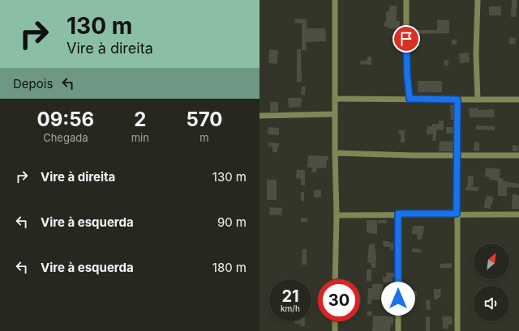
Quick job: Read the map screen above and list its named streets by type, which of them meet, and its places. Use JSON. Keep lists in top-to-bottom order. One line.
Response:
{"north":"top right","page":{"turn":["130 m","Vire à direita"],"then":"Depois","eta":["09:56","Chegada","2","min","570","m"],"list":[{"name":"Vire à direita","value":"130 m"},{"name":"Vire à esquerda","value":"90 m"},{"name":"Vire à esquerda","value":"180 m"}],"speed":"21 km/h","limit":"30"}}
